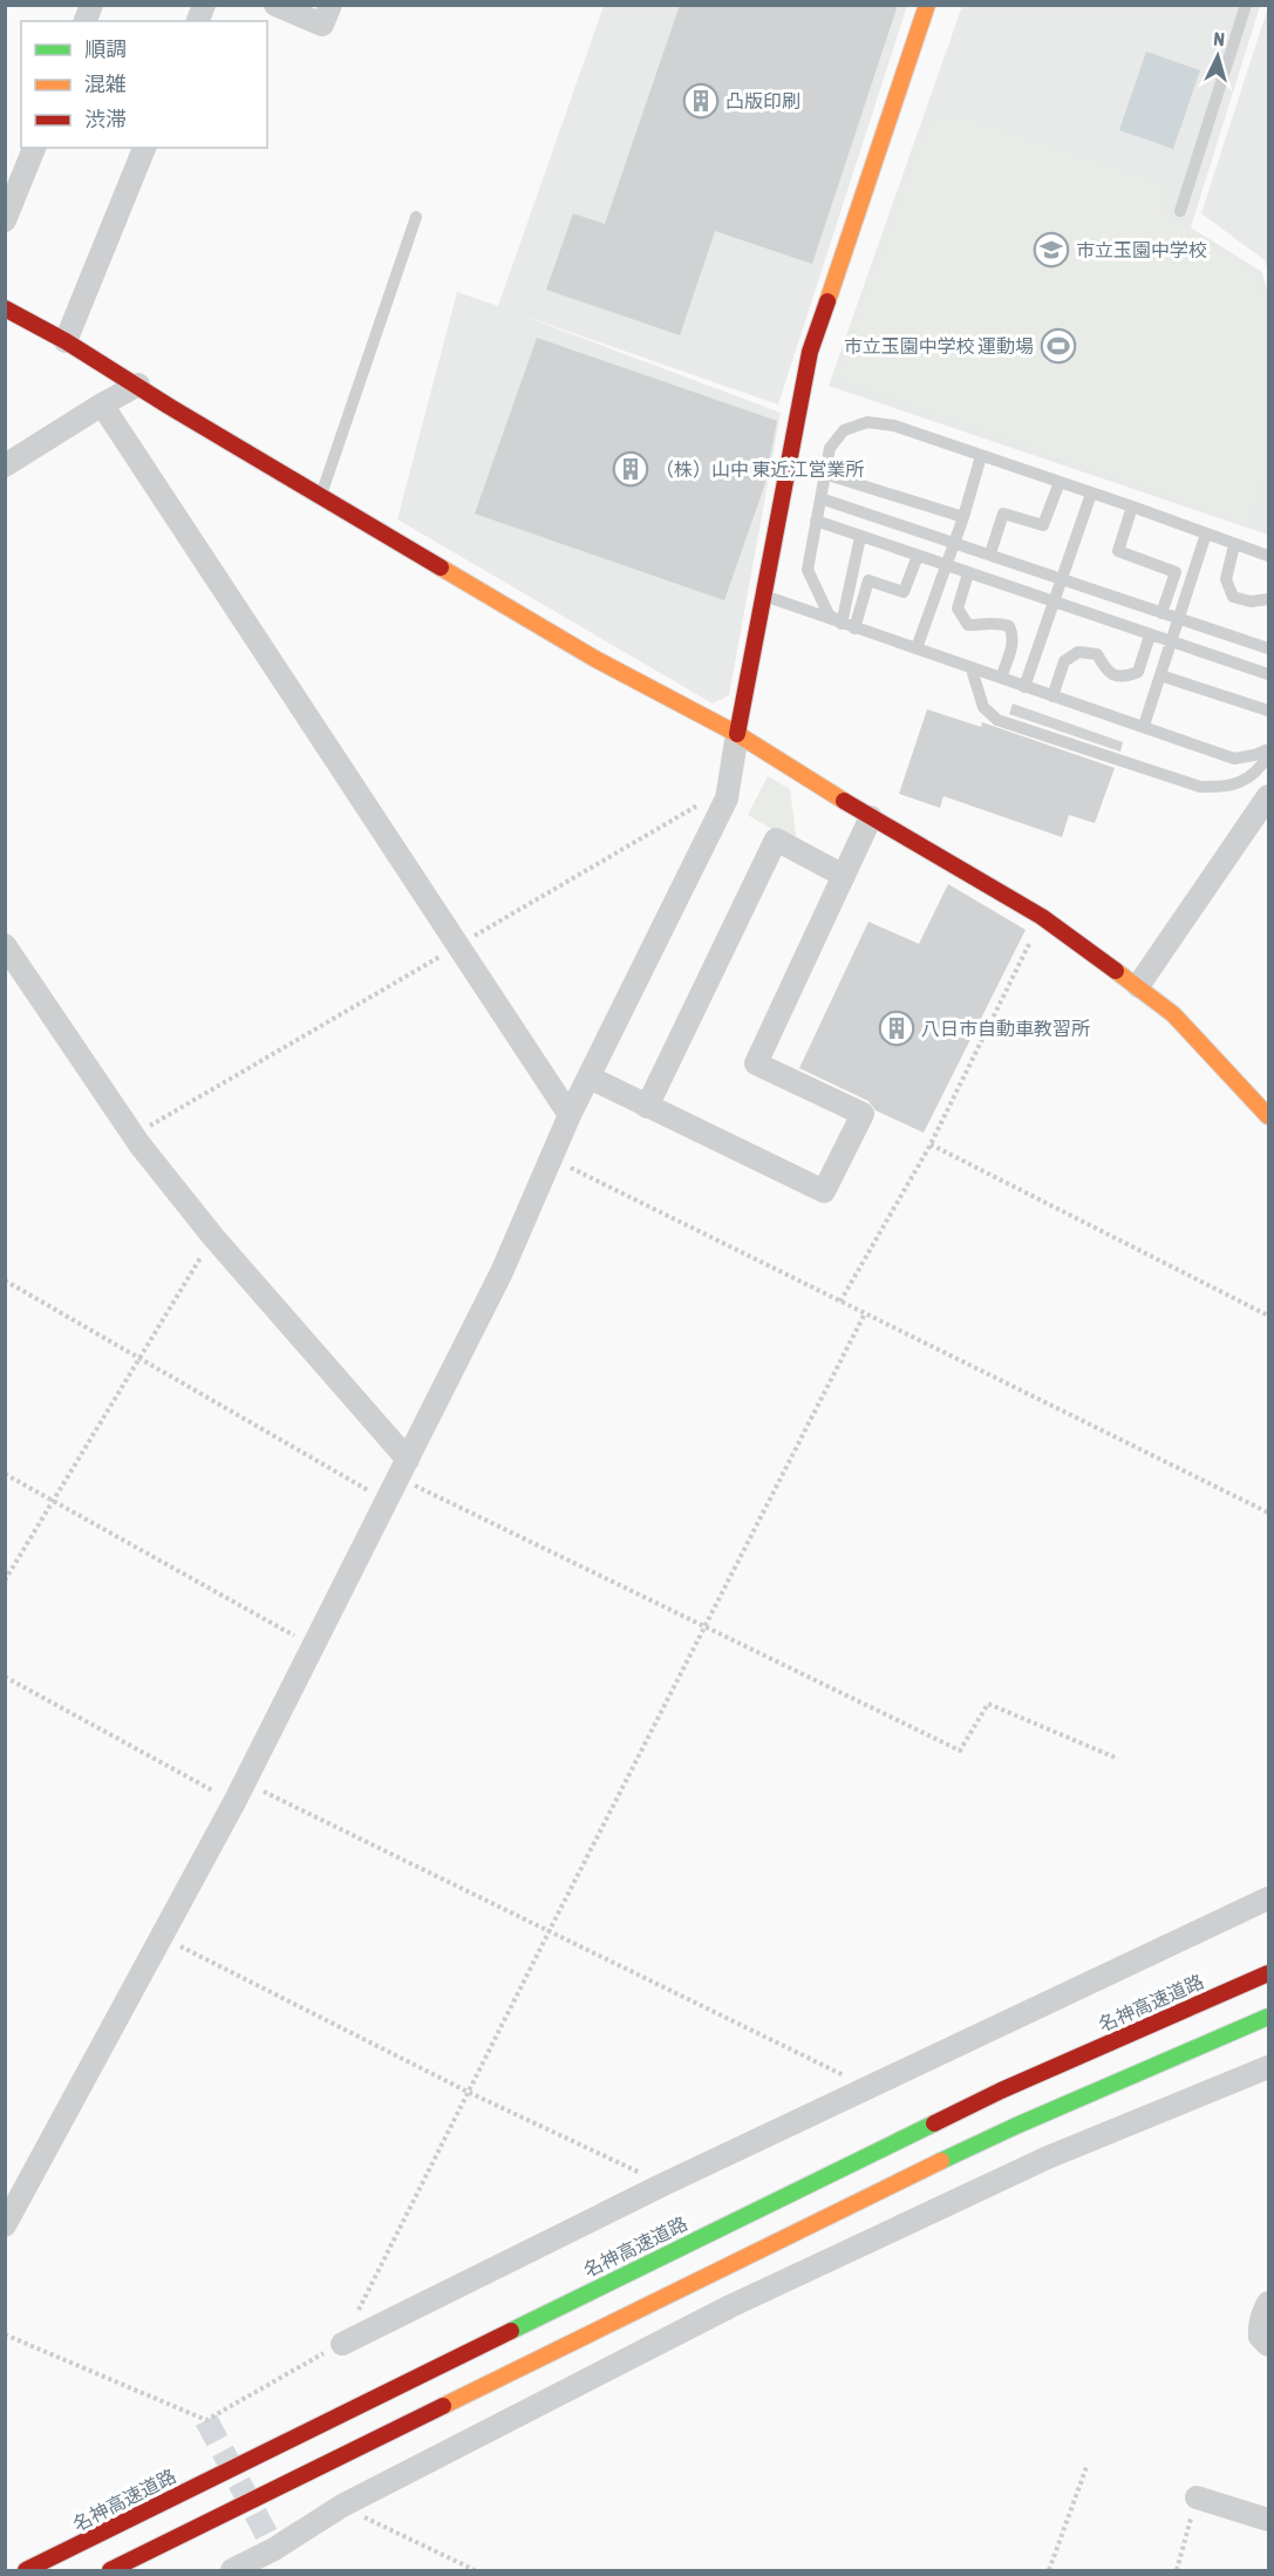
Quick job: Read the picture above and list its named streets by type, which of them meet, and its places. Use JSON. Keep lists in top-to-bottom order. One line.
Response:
{"streets":{"main road":["名神高速道路"]},"places":{"building":["凸版印刷","（株）山中 東近江営業所","八日市自動車教習所"],"school or university":["市立玉園中学校"],"sports":["市立玉園中学校 運動場"]},"legend":["順調","混雑","渋滞"],"north":"top"}
